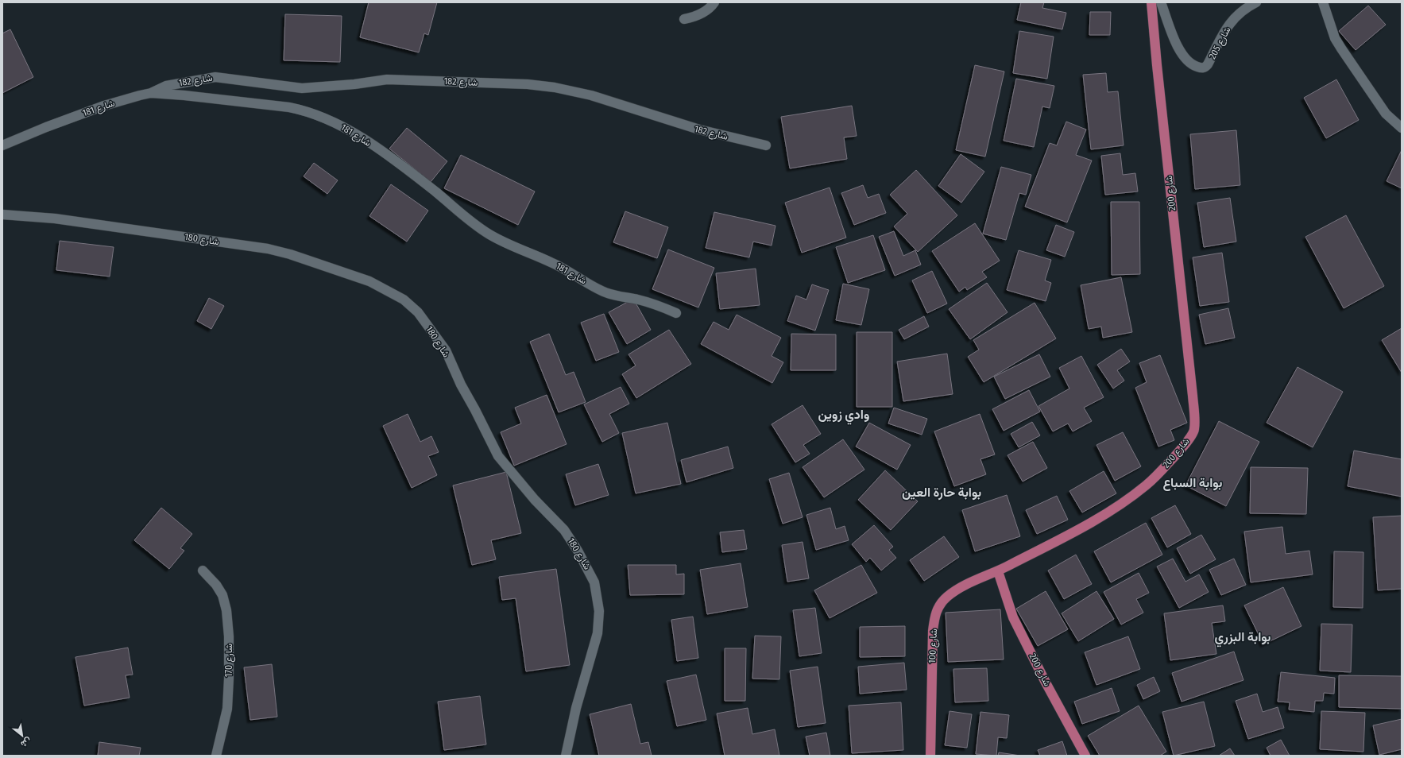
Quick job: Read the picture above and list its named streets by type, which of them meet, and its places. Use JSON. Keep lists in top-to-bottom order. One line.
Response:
{"streets":{"main road":["شارع 200","شارع 100"],"street":["شارع 205","شارع 182","شارع 181","شارع 180","شارع 170"]},"crossings":[["شارع 182","شارع 181"],["شارع 200","شارع 100"]],"districts":["وادي زوين","بوابة السباع","بوابة حارة العين","بوابة البزري"],"north":"bottom right"}
